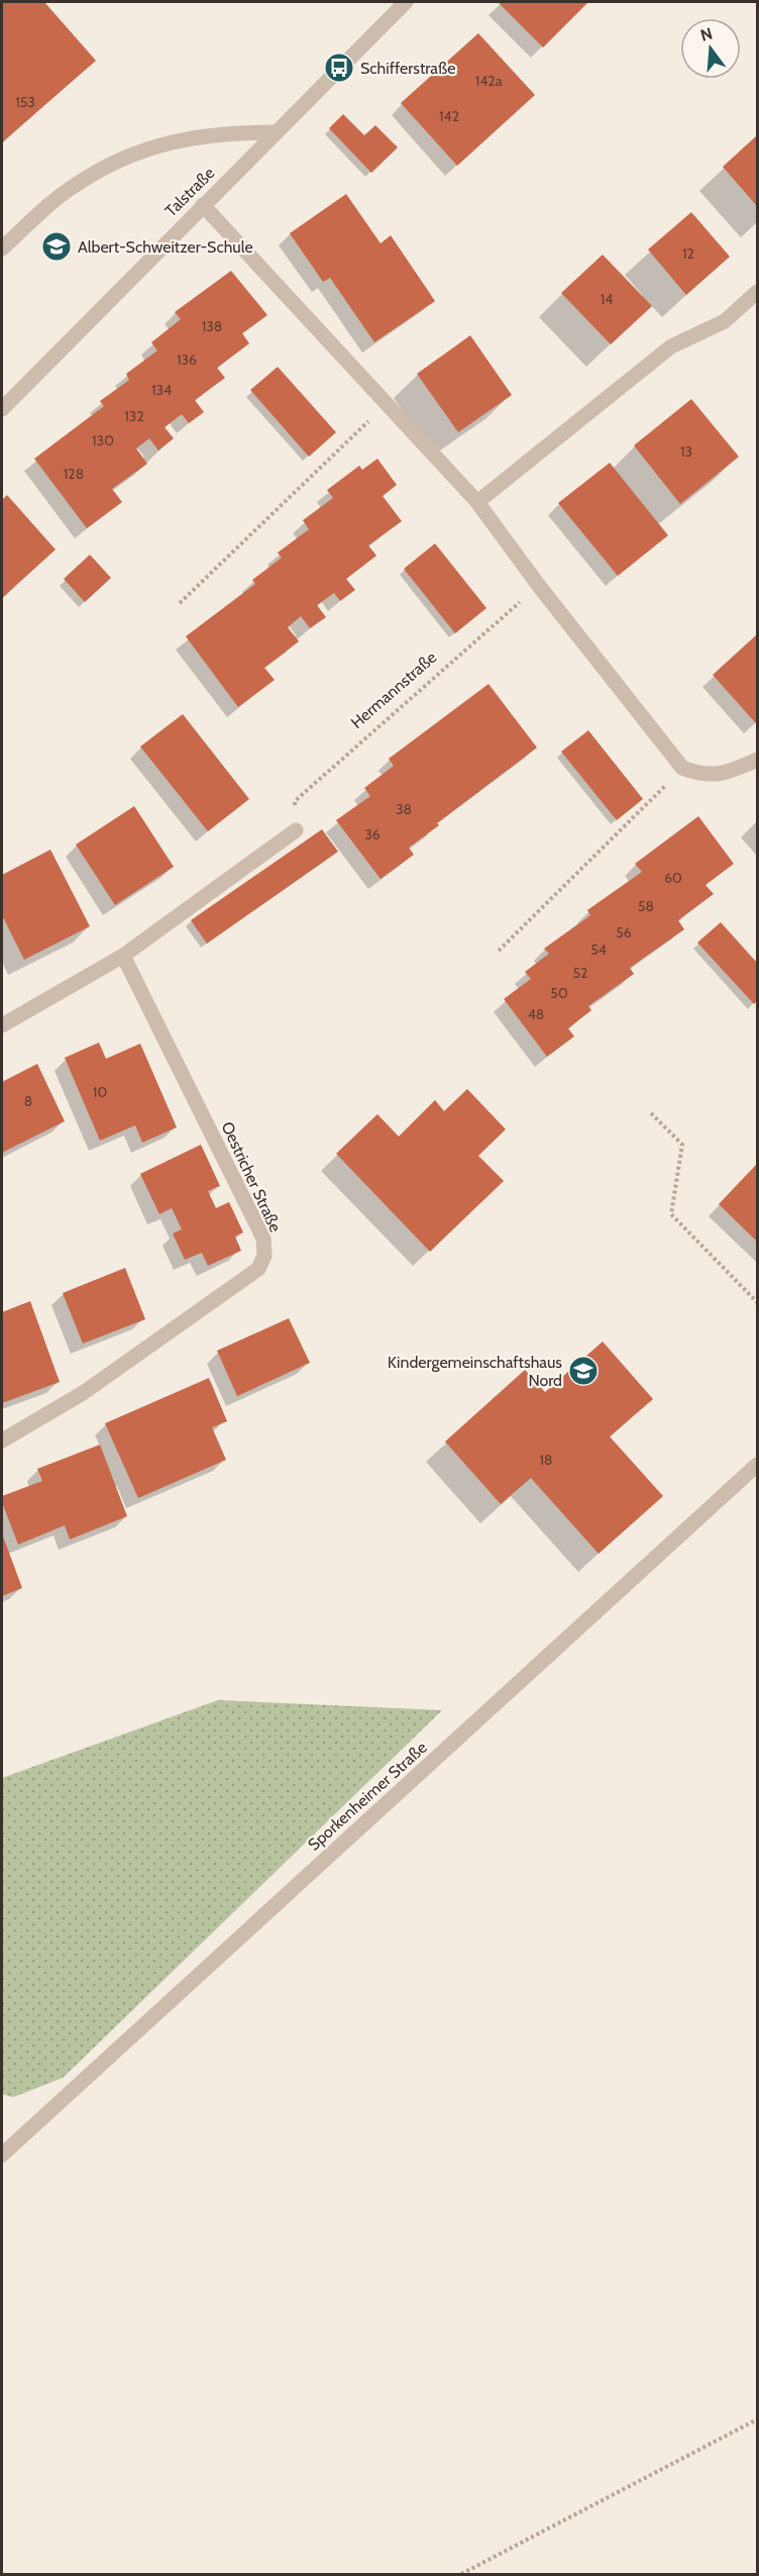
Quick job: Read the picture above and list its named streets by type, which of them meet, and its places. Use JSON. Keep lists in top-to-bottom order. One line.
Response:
{"streets":{"street":["Talstraße","Oestricher Straße","Sporkenheimer Straße"],"path":["Hermannstraße"]},"places":{"bus stop":["Schifferstraße"],"school or university":["Albert-Schweitzer-Schule","Kindergemeinschaftshaus Nord"]},"house_numbers":["142a","153","142","12","14","138","136","134","132","130","13","128","38","36","60","58","56","54","52","50","48","10","8","18"],"north":"top"}
